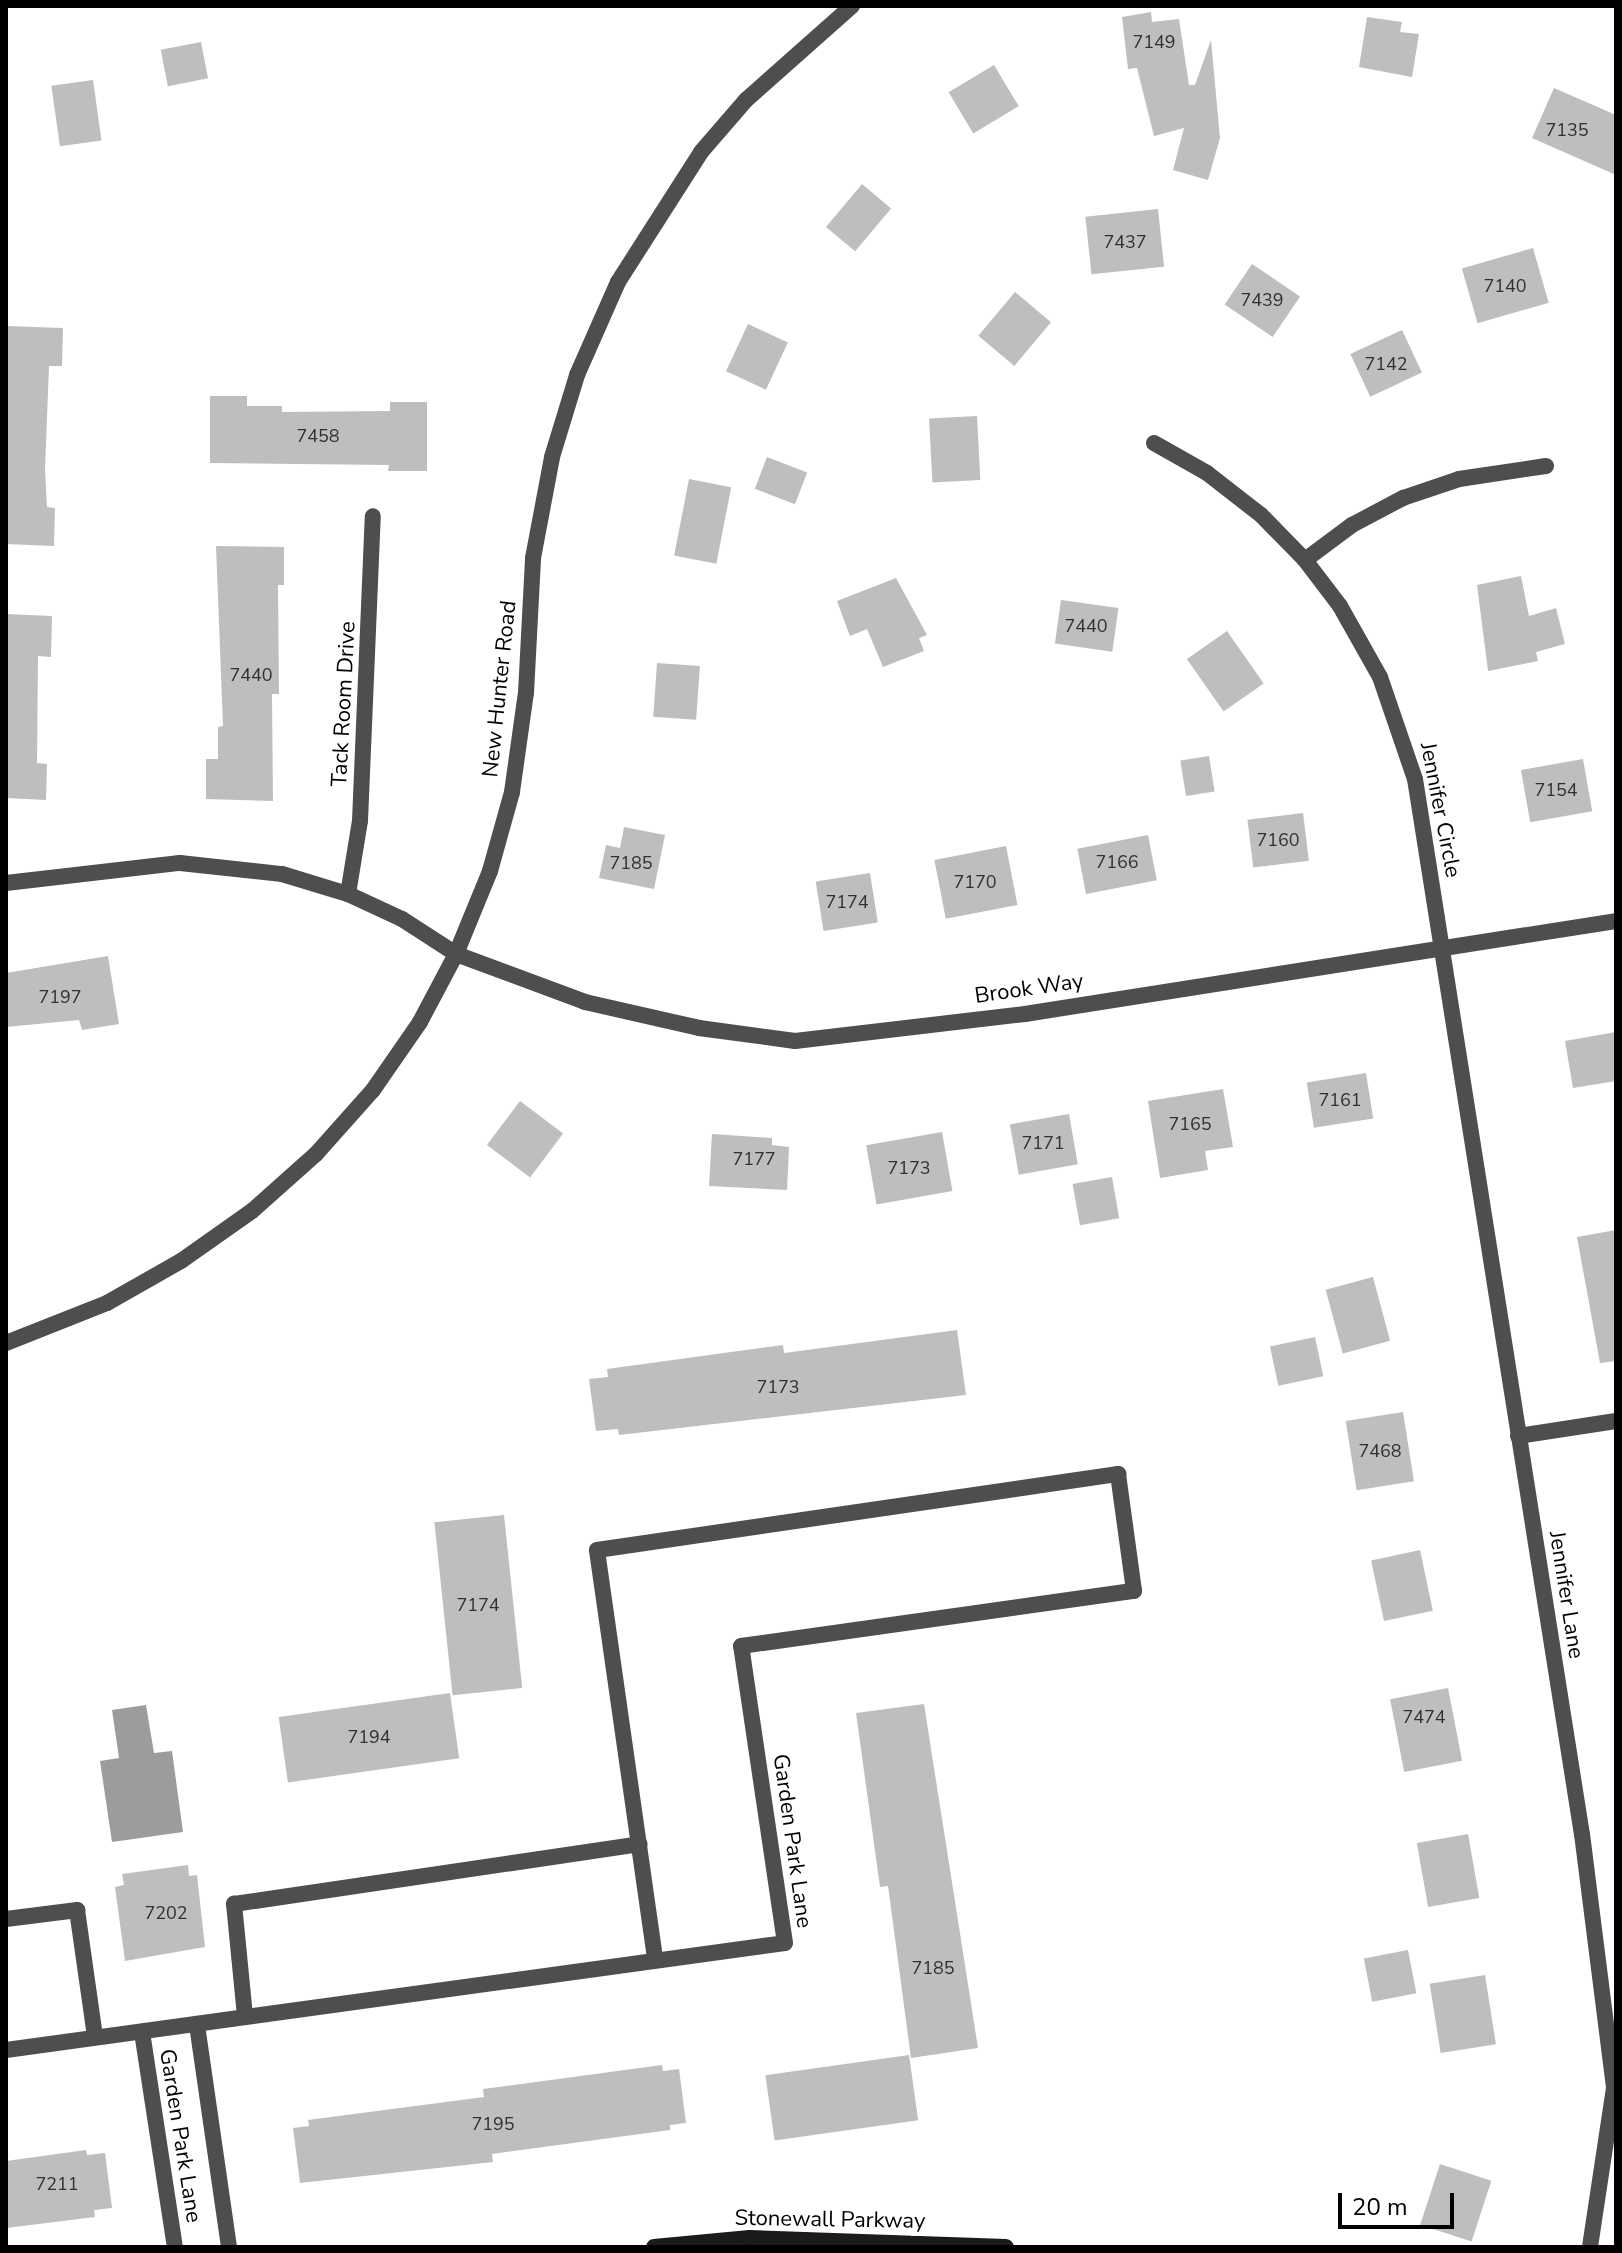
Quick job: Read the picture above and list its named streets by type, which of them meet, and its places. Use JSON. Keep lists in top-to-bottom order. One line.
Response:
{"streets":{"street":["New Hunter Road","Tack Room Drive","Jennifer Circle","Brook Way","Jennifer Lane","Garden Park Lane","Stonewall Parkway"]},"crossings":[["New Hunter Road","Brook Way"],["Tack Room Drive","Brook Way"],["Jennifer Circle","Brook Way"],["Jennifer Circle","Jennifer Lane"],["Brook Way","Jennifer Lane"]],"house_numbers":["7149","7135","7437","7140","7439","7142","7458","7440","7440","7154","7160","7166","7185","7170","7174","7197","7161","7165","7171","7177","7173","7173","7468","7174","7474","7194","7202","7185","7195","7211"],"scale_bar":"20 m"}
